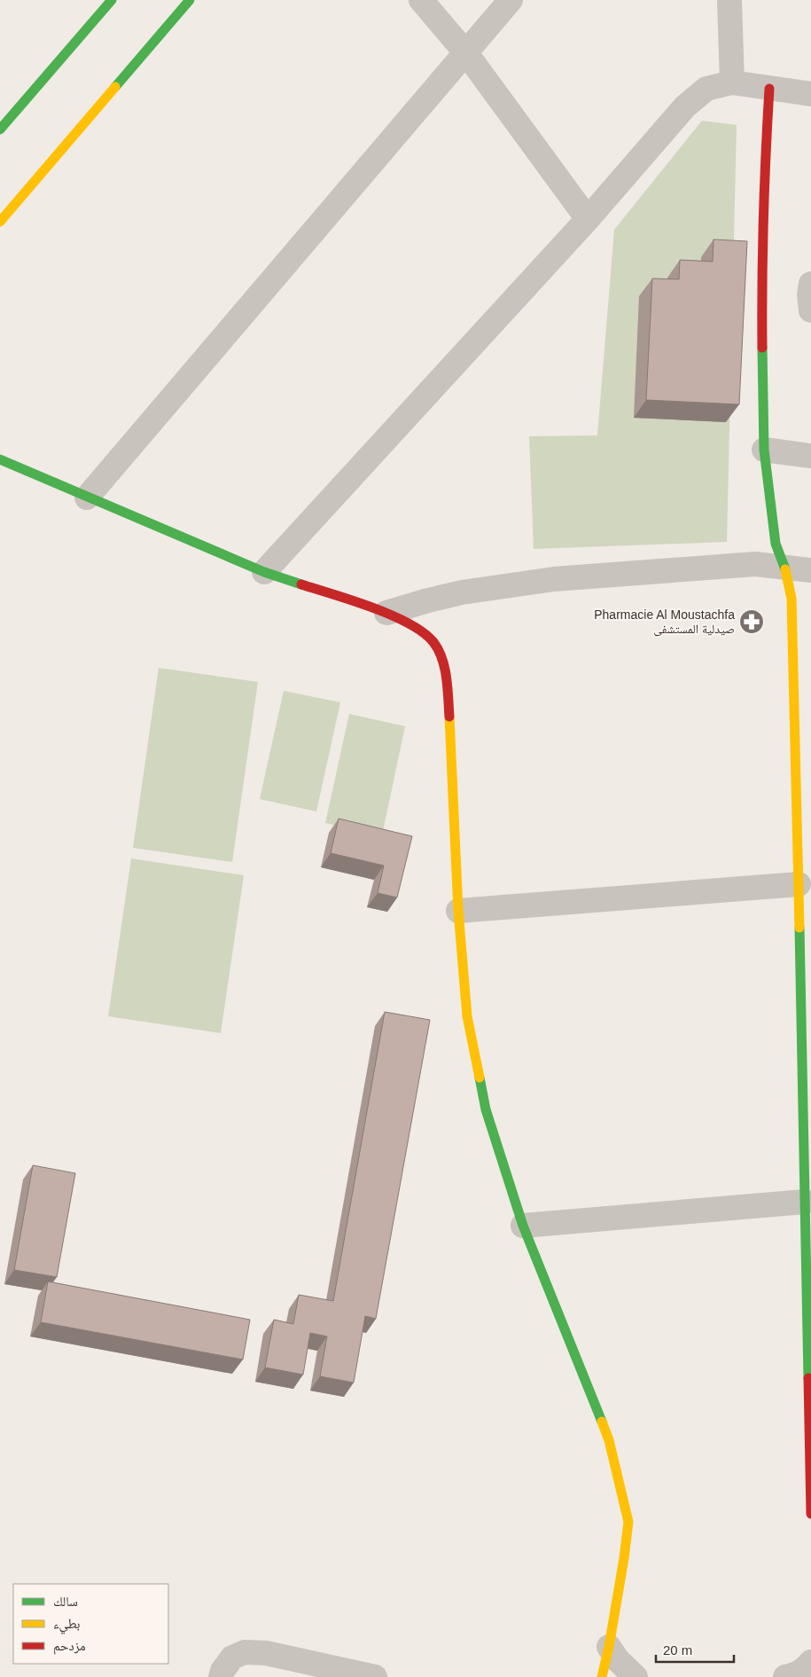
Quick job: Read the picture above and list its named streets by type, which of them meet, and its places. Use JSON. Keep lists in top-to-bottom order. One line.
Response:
{"places":{"pharmacy":["Pharmacie Al Moustachfa صيدلية المستشفى"]},"legend":["سالك","بطيء","مزدحم"],"scale_bar":"20 m"}
